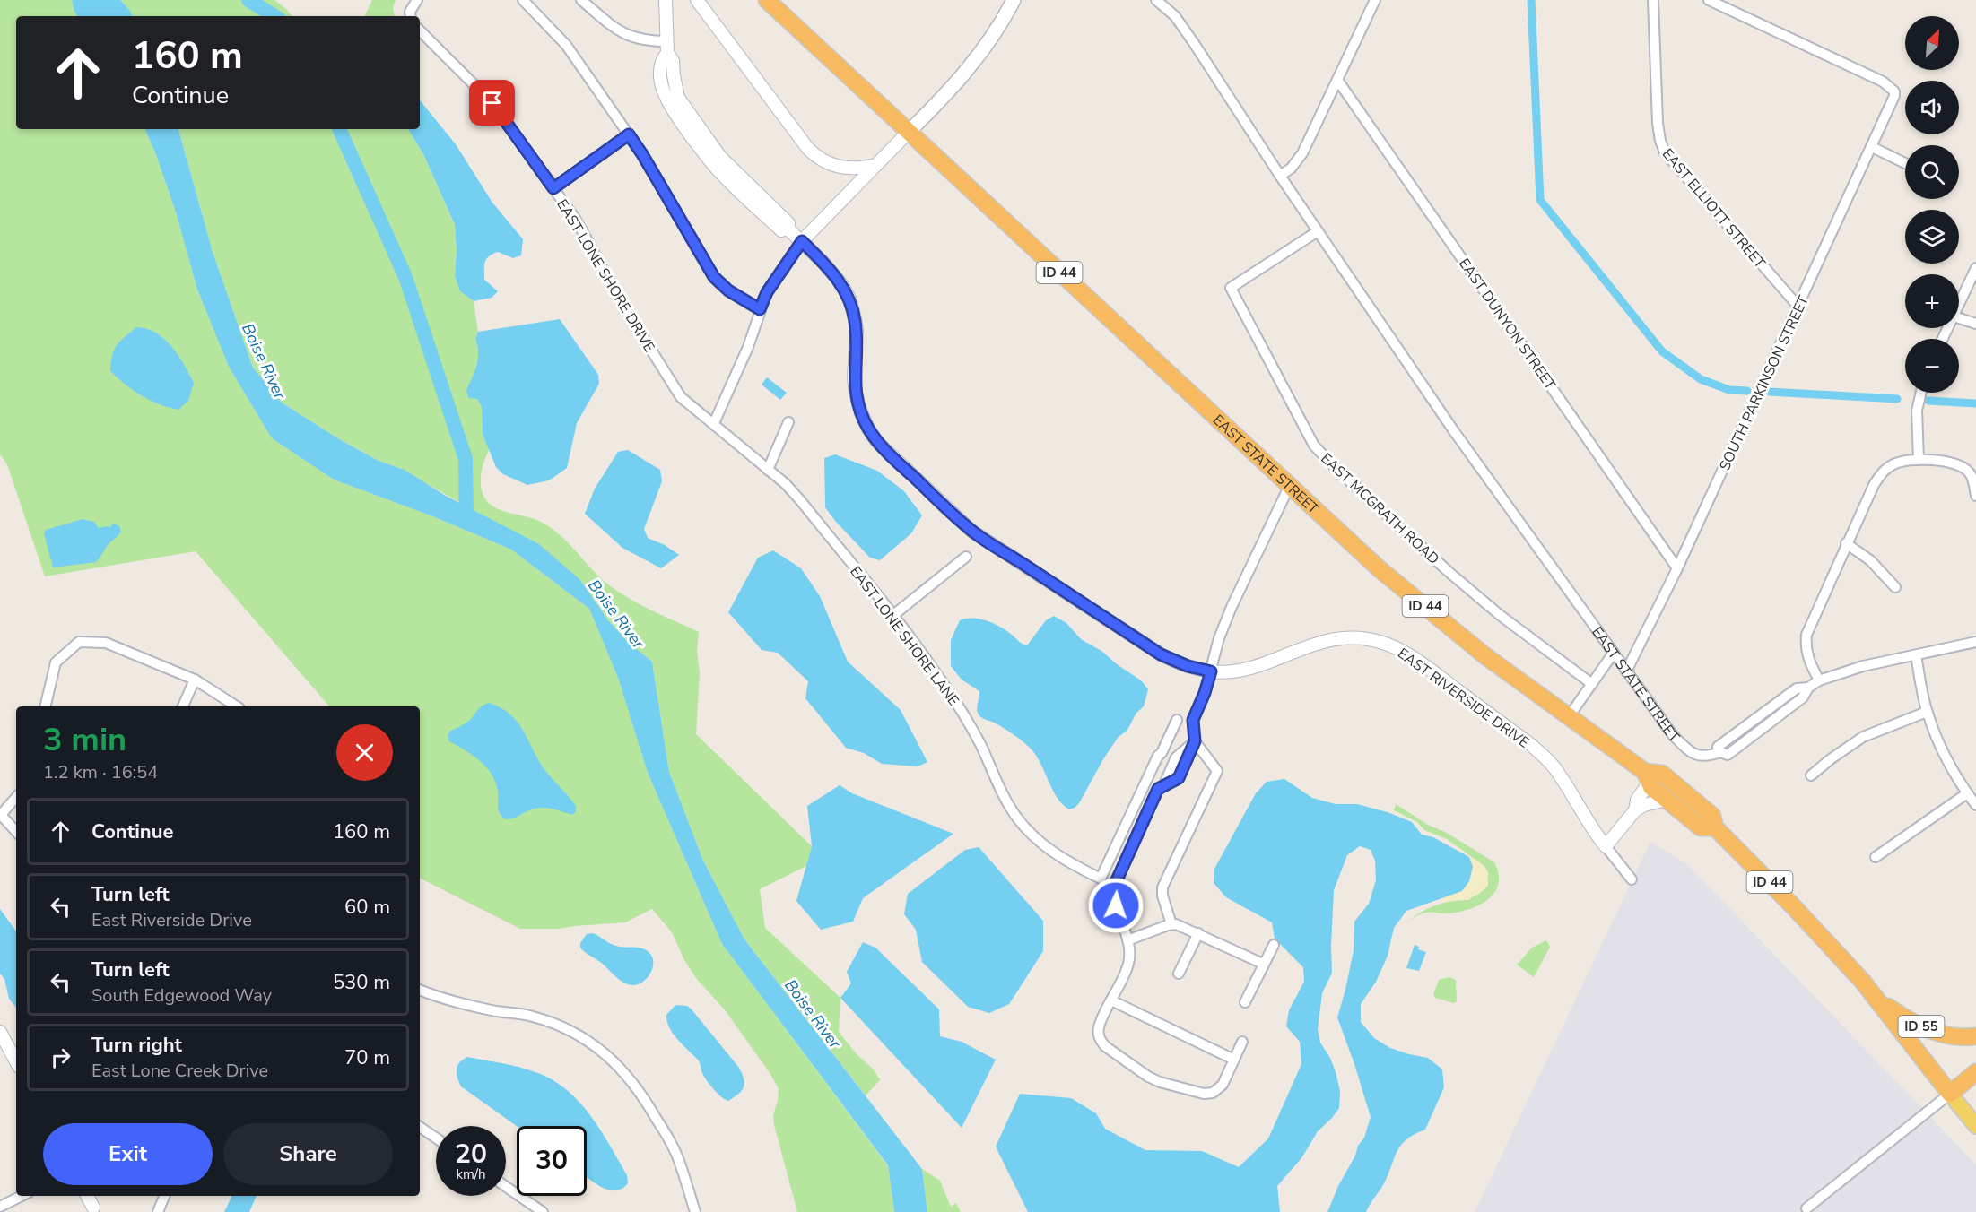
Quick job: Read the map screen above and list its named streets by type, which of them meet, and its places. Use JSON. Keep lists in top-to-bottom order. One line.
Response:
{"streets":{"highway":["ID 44","EAST STATE STREET","ID 55"],"street":["EAST ELLIOTT STREET","EAST LONE SHORE DRIVE","EAST DUNYON STREET","SOUTH PARKINSON STREET","EAST MCGRATH ROAD","EAST LONE SHORE LANE","EAST RIVERSIDE DRIVE"]},"crossings":[["EAST ELLIOTT STREET","SOUTH PARKINSON STREET"],["ID 44","EAST STATE STREET"],["EAST LONE SHORE DRIVE","EAST LONE SHORE LANE"],["EAST DUNYON STREET","SOUTH PARKINSON STREET"],["SOUTH PARKINSON STREET","EAST STATE STREET"],["EAST STATE STREET","EAST MCGRATH ROAD"],["EAST STATE STREET","ID 55"]],"water":["Boise River"],"north":"top right","page":{"map_buttons":["+","−"],"turn":["160 m","Continue"],"heading":["3 min","1.2 km · 16:54"],"list":[{"name":"Continue","value":"160 m"},{"name":"Turn left","note":"East Riverside Drive","value":"60 m"},{"name":"Turn left","note":"South Edgewood Way","value":"530 m"},{"name":"Turn right","note":"East Lone Creek Drive","value":"70 m"}],"buttons":["Exit","Share"],"speed":"20 km/h","limit":"30"}}
